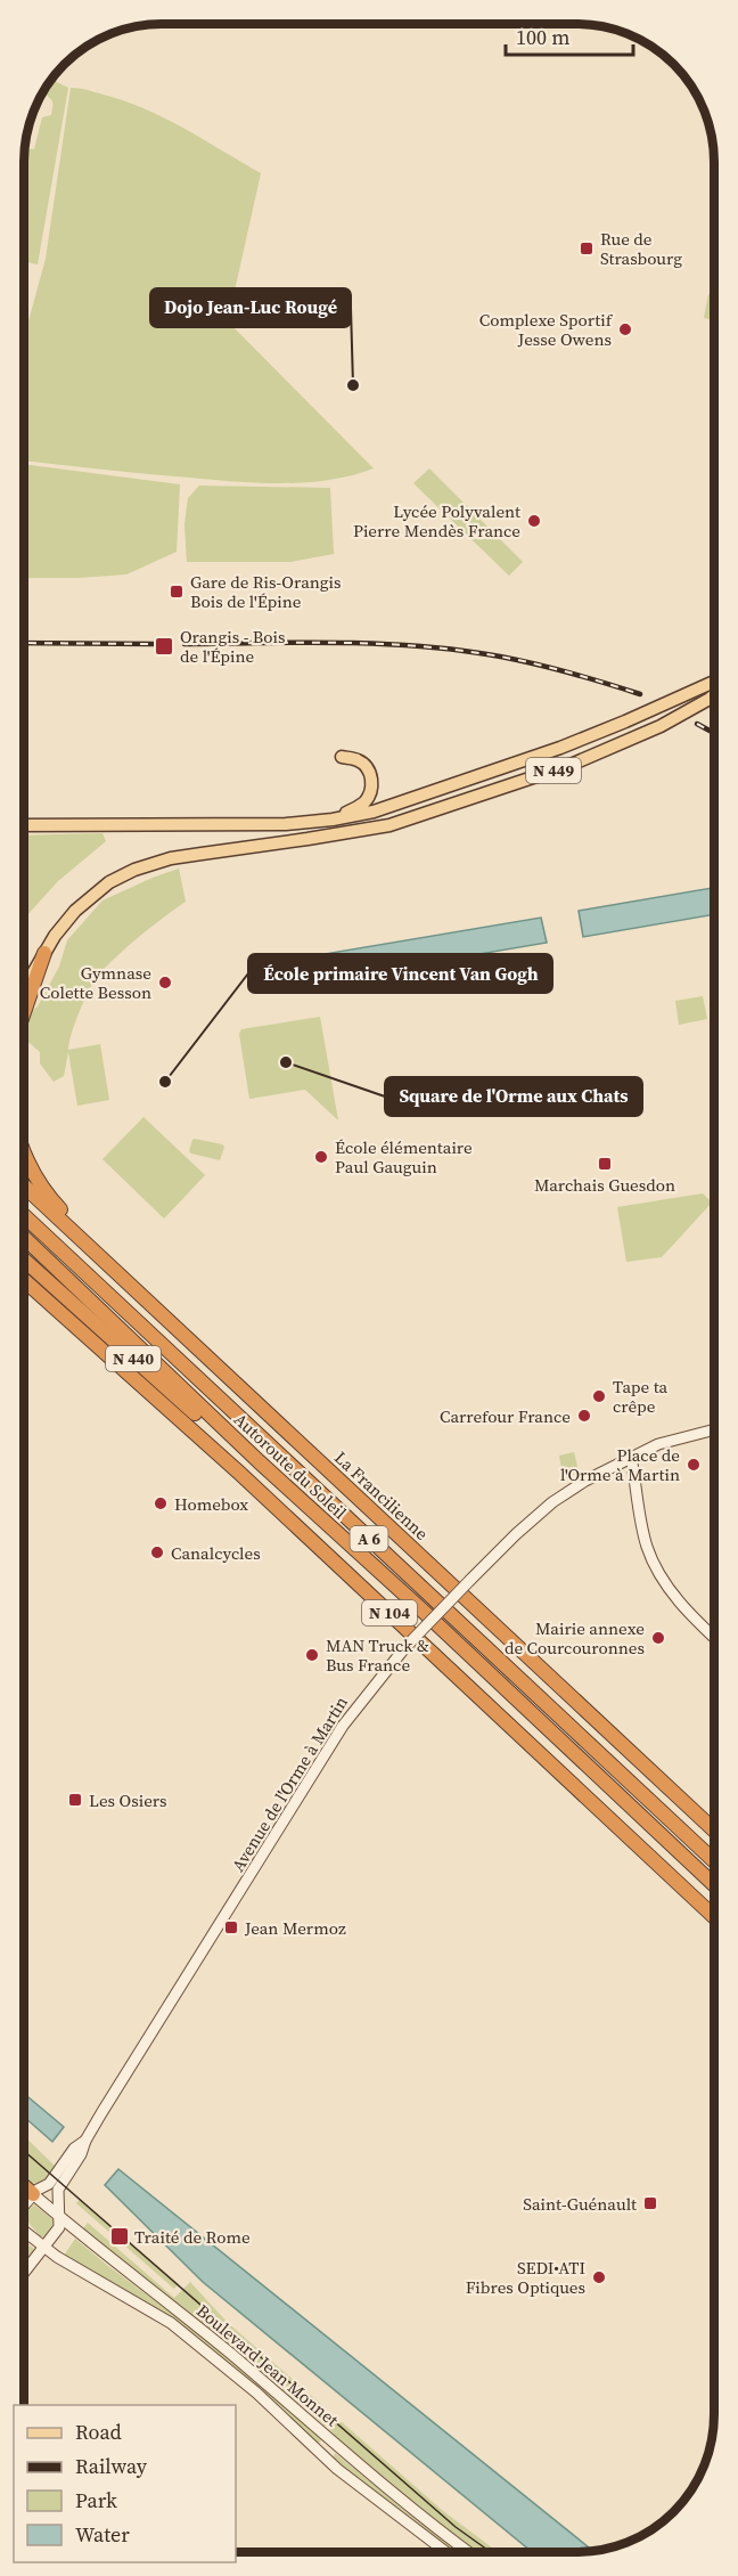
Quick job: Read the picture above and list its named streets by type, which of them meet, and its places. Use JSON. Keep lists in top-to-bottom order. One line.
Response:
{"streets":{"highway":["N 440","Autoroute du Soleil","La Francilienne","A 6","N 104"],"main road":["N 449","Avenue de l'Orme à Martin","Boulevard Jean Monnet"]},"crossings":[["N 440","Autoroute du Soleil"],["Avenue de l'Orme à Martin","Boulevard Jean Monnet"]],"places":{"transit":["Rue de Strasbourg","Gare de Ris-Orangis Bois de l'Épine","Orangis - Bois de l'Épine","Marchais Guesdon","Les Osiers","Jean Mermoz","Saint-Guénault","Traité de Rome"],"other":["Complexe Sportif Jesse Owens","Dojo Jean-Luc Rougé","Lycée Polyvalent Pierre Mendès France","Gymnase Colette Besson","Square de l'Orme aux Chats","École primaire Vincent Van Gogh","École élémentaire Paul Gauguin","Tape ta crêpe","Carrefour France","Place de l'Orme à Martin","Homebox","Canalcycles","Mairie annexe de Courcouronnes","MAN Truck & Bus France","SEDI•ATI Fibres Optiques"]},"legend":["Road","Railway","Park","Water"],"scale_bar":"100 m"}
